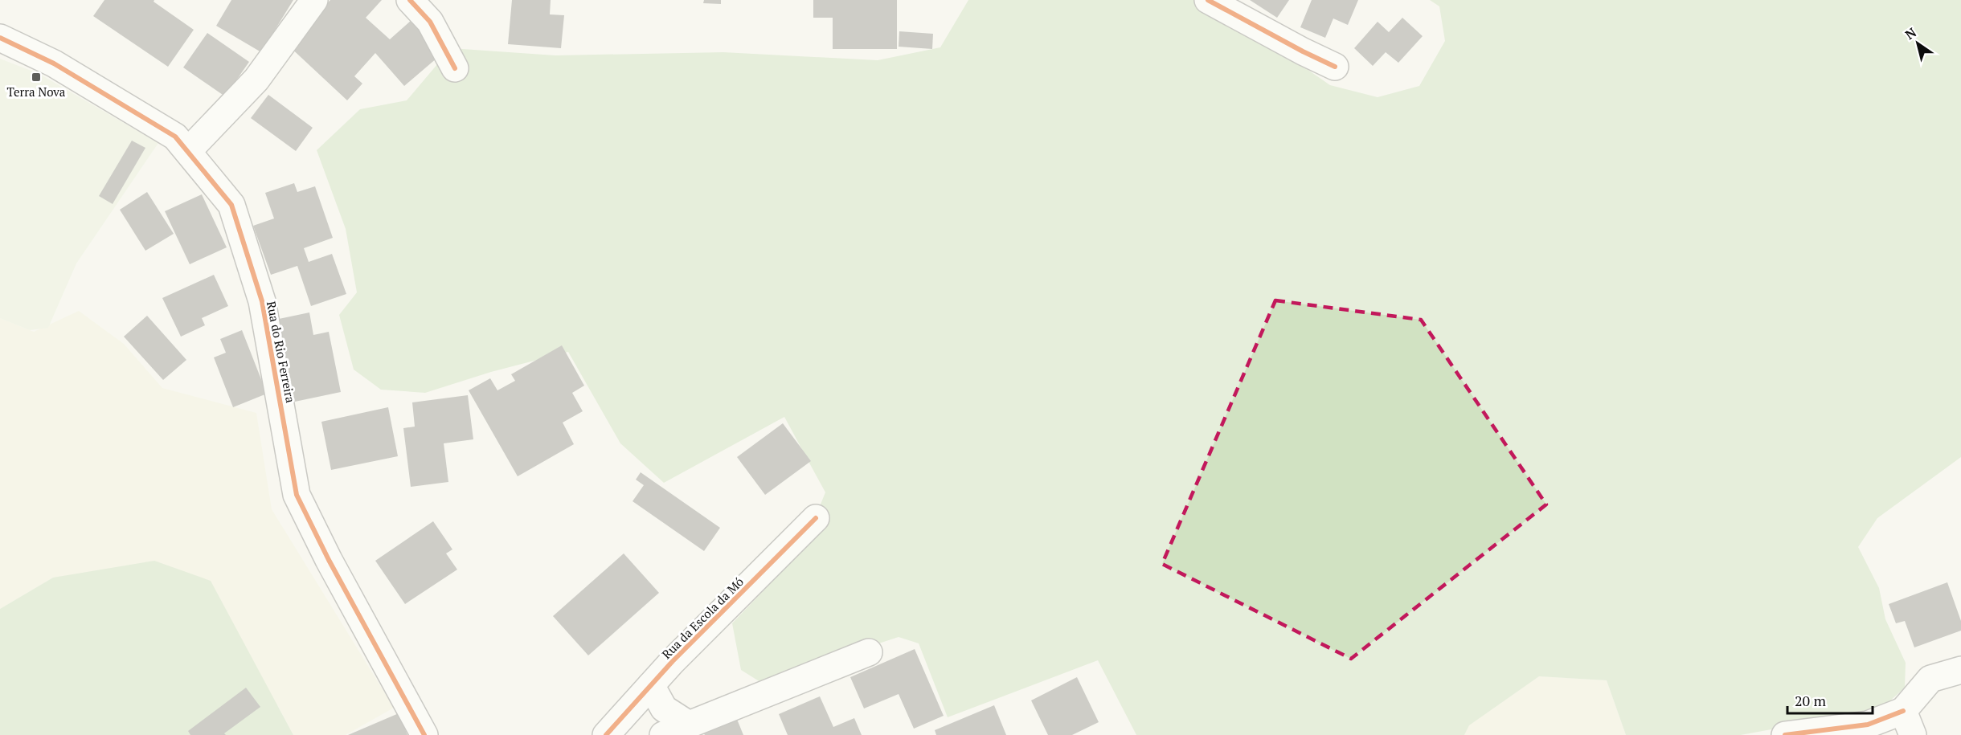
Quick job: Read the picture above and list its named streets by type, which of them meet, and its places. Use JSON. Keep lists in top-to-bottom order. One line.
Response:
{"streets":{"street":["Rua do Rio Ferreira","Rua da Escola da Mó"]},"places":{"transit":["Terra Nova"]},"scale_bar":"20 m","north":"top left"}
